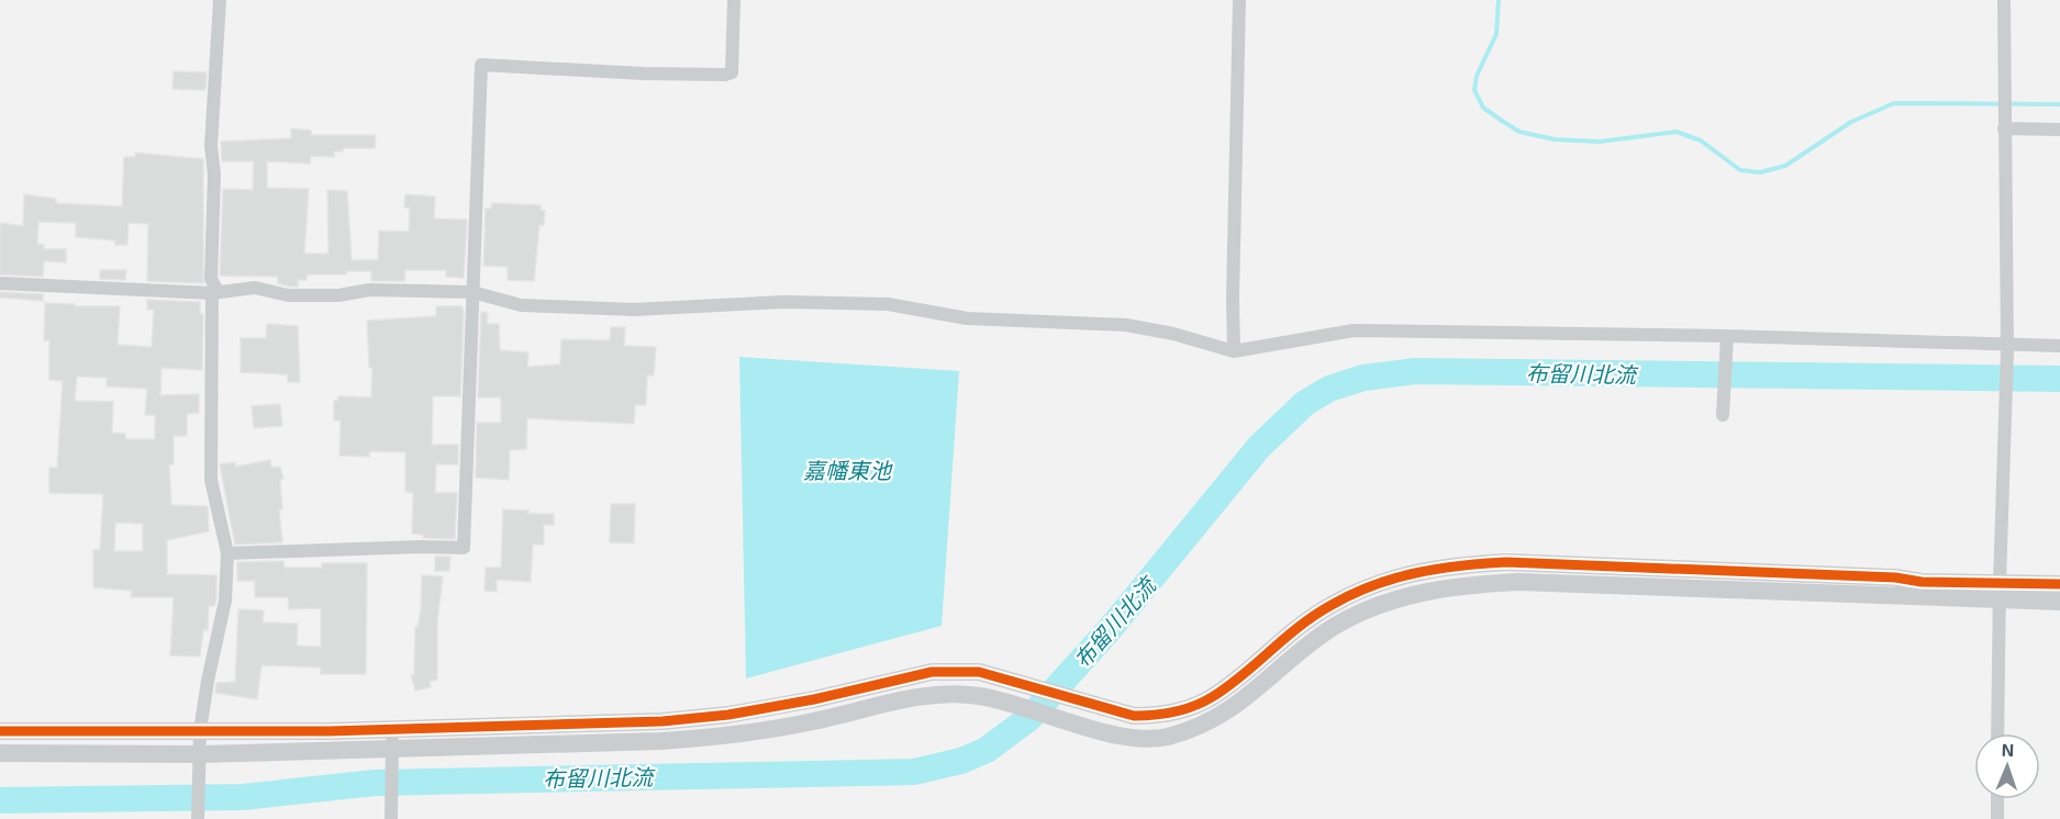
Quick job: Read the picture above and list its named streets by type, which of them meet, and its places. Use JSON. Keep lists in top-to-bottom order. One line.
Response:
{"water":["布留川北流","嘉幡東池"],"north":"top"}
